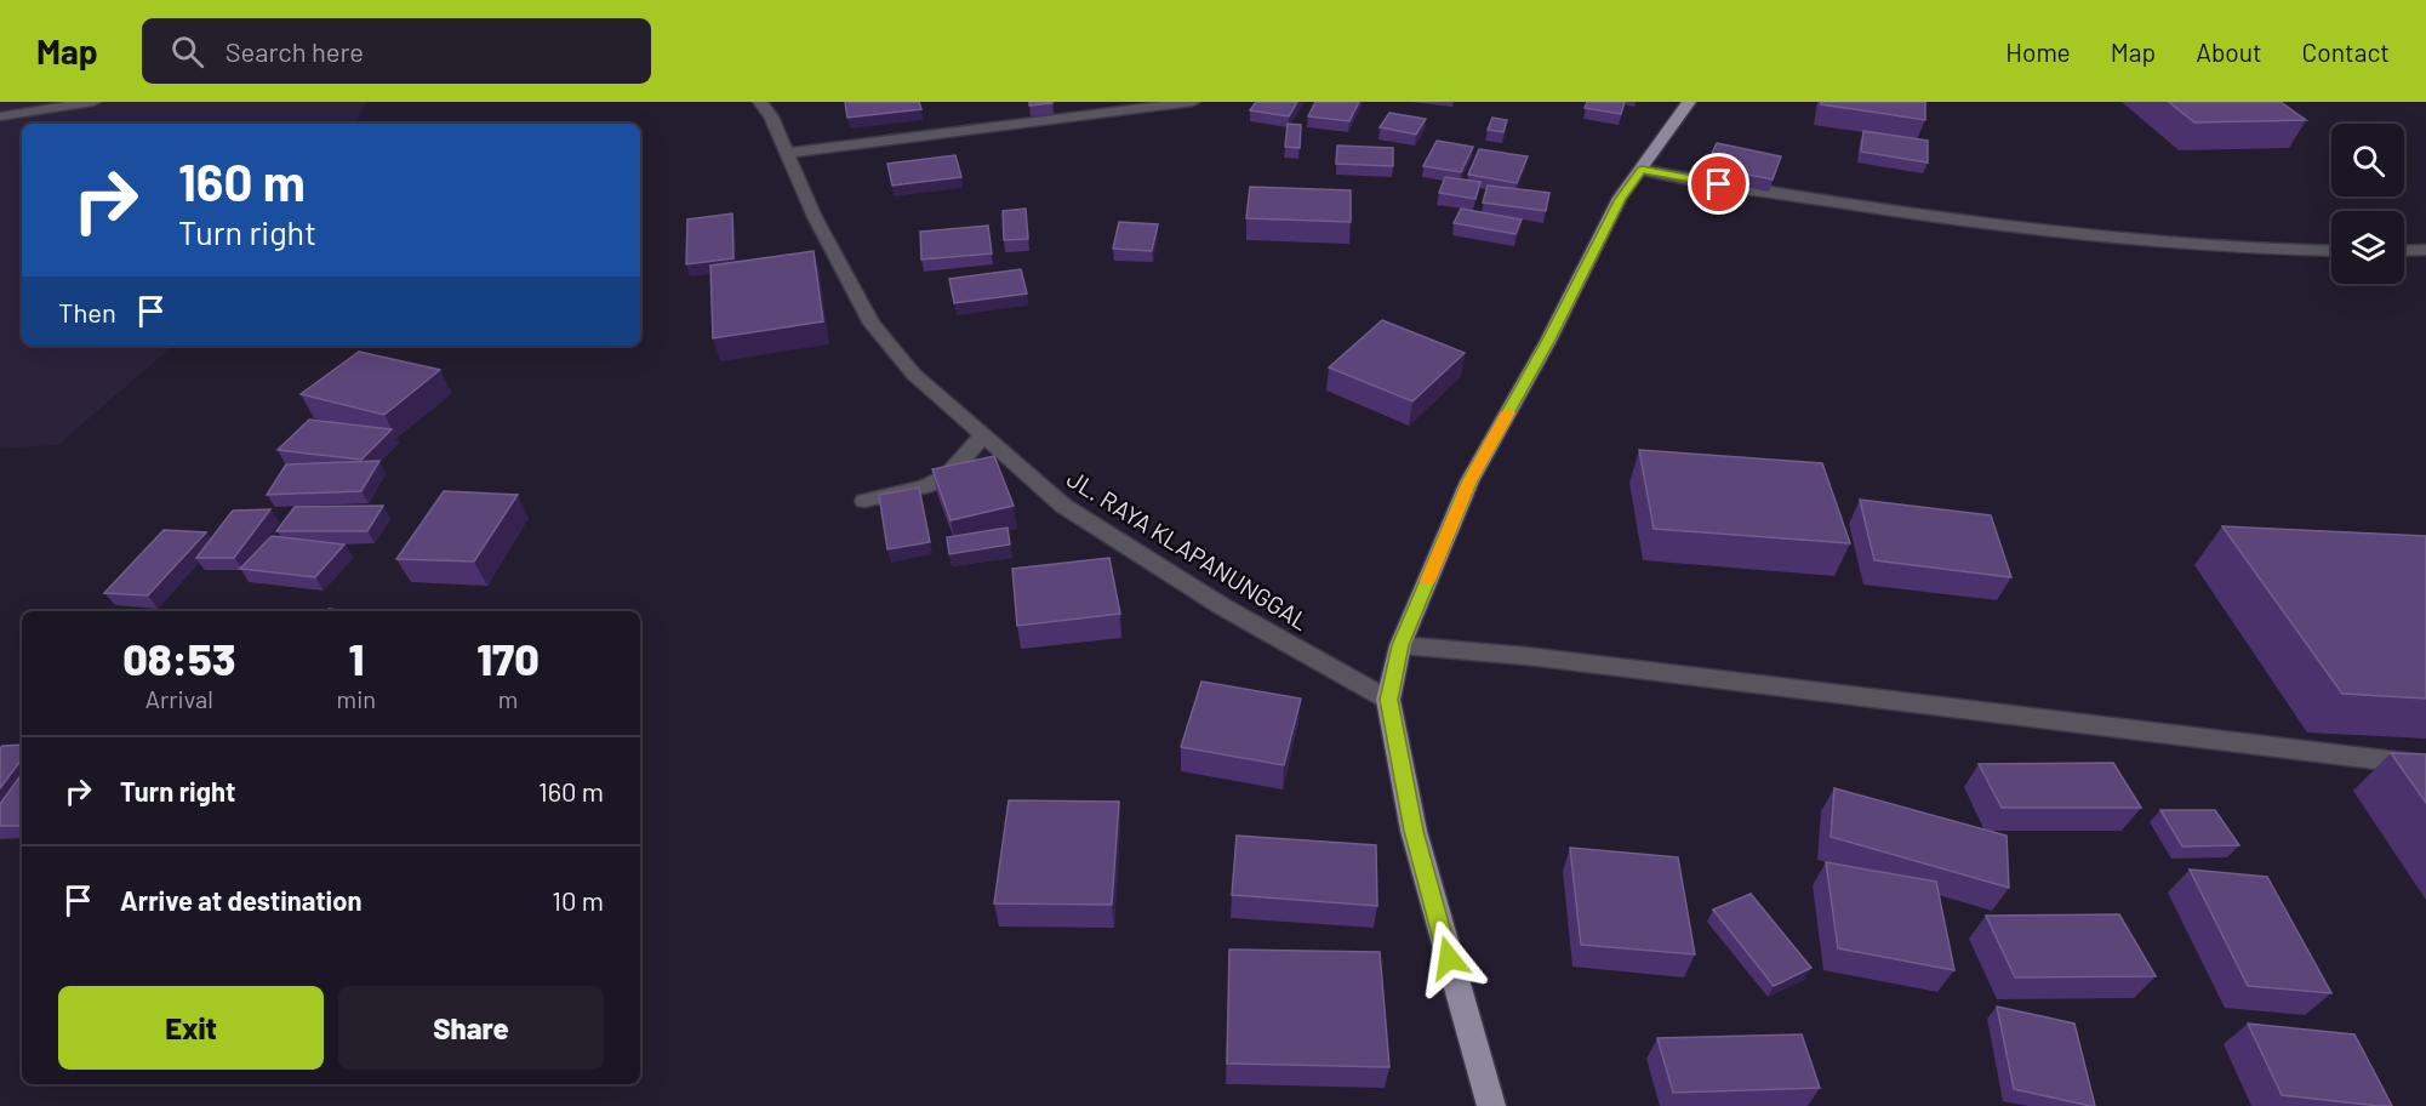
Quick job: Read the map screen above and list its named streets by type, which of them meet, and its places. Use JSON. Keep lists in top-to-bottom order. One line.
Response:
{"streets":{"street":["JL. RAYA KLAPANUNGGAL"]},"page":{"header":"Map","search":"Search here","nav":["Home","Map","About","Contact"],"turn":["160 m","Turn right"],"then":"Then","eta":["08:53","Arrival","1","min","170","m"],"list":[{"name":"Turn right","value":"160 m"},{"name":"Arrive at destination","value":"10 m"}],"buttons":["Exit","Share"]}}
